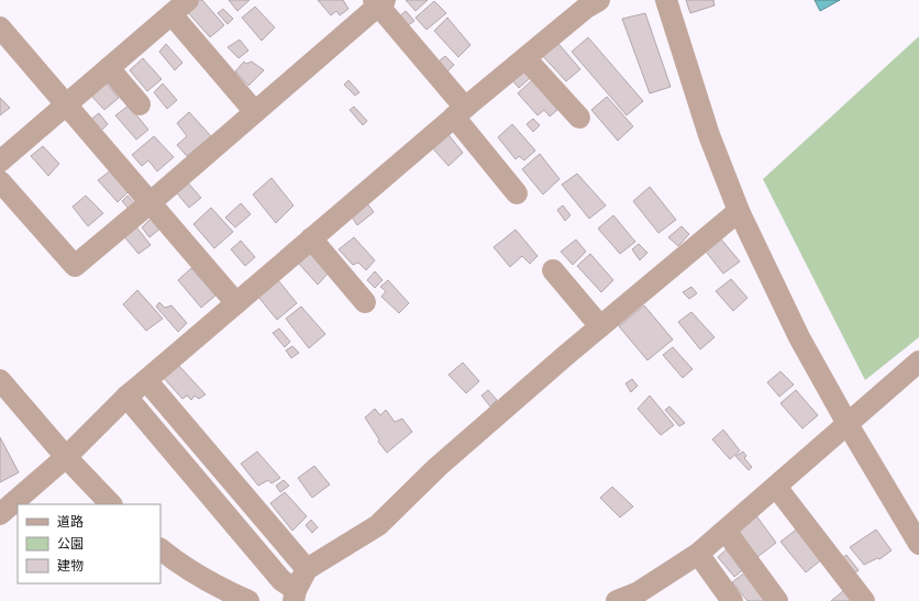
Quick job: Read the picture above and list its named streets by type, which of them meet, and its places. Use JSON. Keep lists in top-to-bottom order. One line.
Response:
{"legend":["道路","公園","建物"]}
